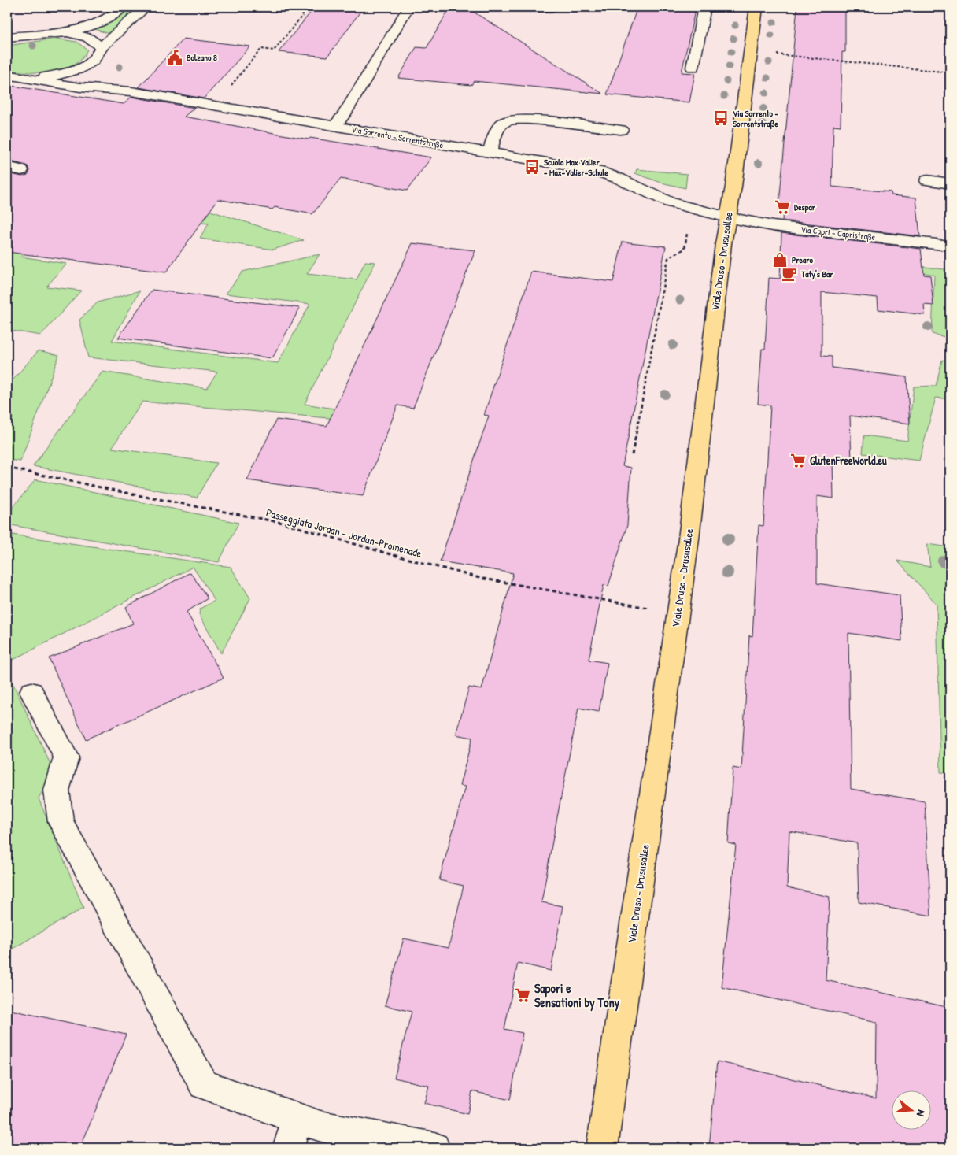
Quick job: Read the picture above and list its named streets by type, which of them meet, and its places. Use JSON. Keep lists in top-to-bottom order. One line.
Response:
{"streets":{"main road":["Viale Druso - Drususallee"],"street":["Via Sorrento - Sorrentstraße","Via Capri - Capristraße"],"path":["Passeggiata Jordan - Jordan-Promenade"]},"crossings":[["Via Sorrento - Sorrentstraße","Via Capri - Capristraße"],["Via Sorrento - Sorrentstraße","Viale Druso - Drususallee"],["Via Capri - Capristraße","Viale Druso - Drususallee"],["Viale Druso - Drususallee","Passeggiata Jordan - Jordan-Promenade"]],"places":{"public building":["Bolzano 8"],"bus stop":["Via Sorrento - Sorrentstraße","Scuola Max Valier - Max-Valier-Schule"],"supermarket":["Despar","GlutenFreeWorld.eu","Sapori e Sensationi by Tony"],"shop":["Prearo"],"cafe":["Taty's Bar"]},"north":"right"}
